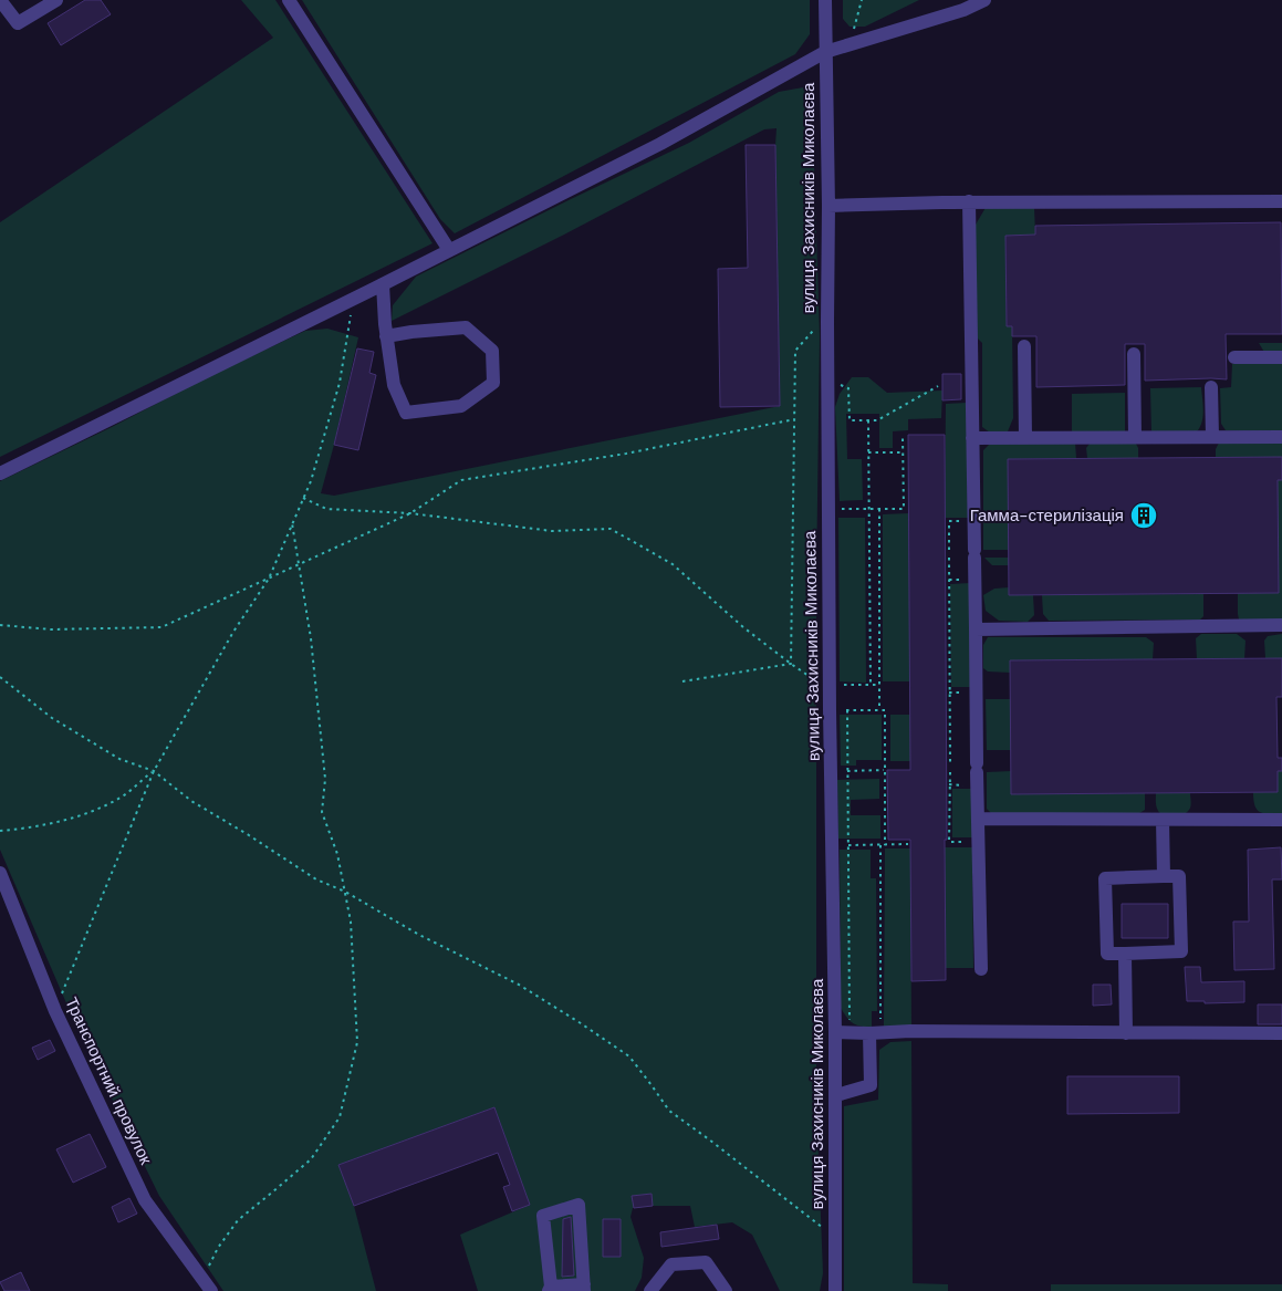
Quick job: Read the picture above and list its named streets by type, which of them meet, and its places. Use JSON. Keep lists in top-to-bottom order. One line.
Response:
{"streets":{"street":["вулиця Захисників Миколаєва","Транспортний провулок"]},"places":{"building":["Гамма-стерилізація"]}}
